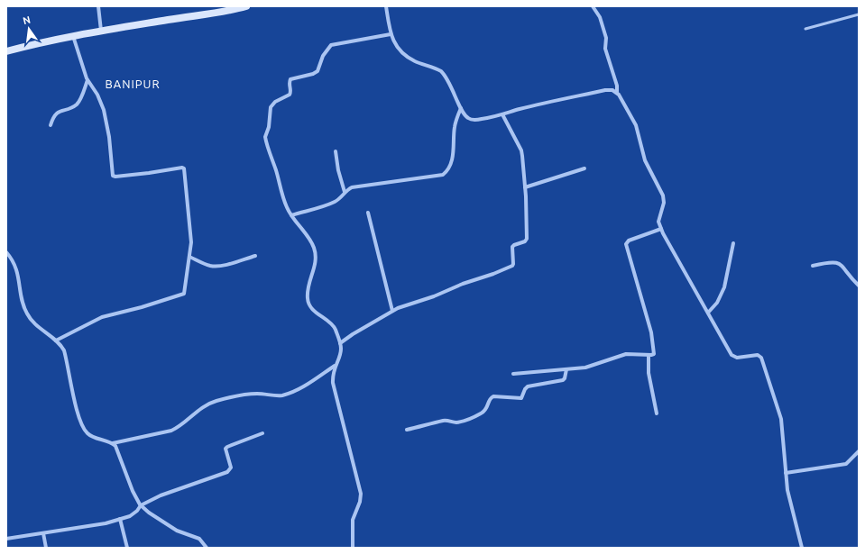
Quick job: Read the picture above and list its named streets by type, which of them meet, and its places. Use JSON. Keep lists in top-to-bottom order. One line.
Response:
{"districts":["BANIPUR"],"north":"top"}
